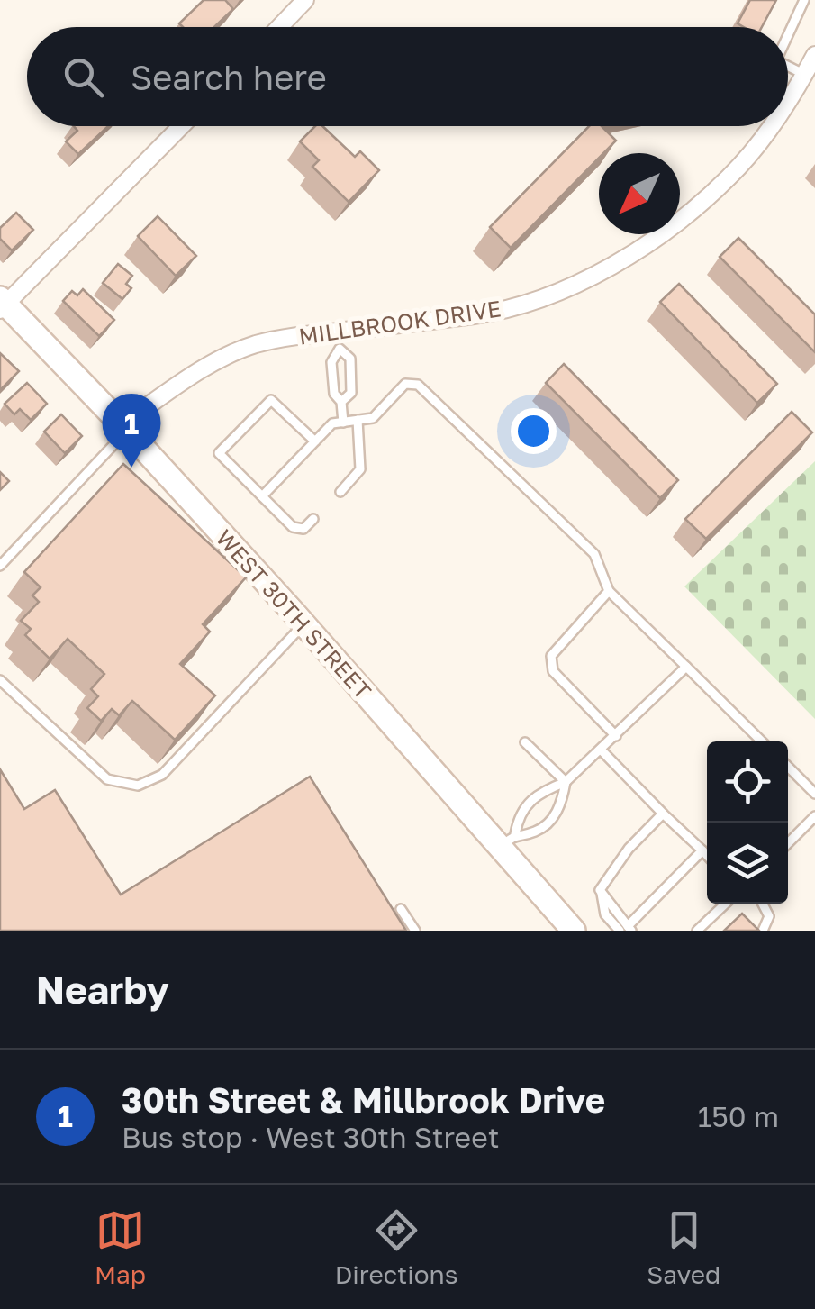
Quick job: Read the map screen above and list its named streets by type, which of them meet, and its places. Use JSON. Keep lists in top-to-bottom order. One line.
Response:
{"streets":{"street":["MILLBROOK DRIVE","WEST 30TH STREET"]},"crossings":[["MILLBROOK DRIVE","WEST 30TH STREET"]],"north":"bottom left","page":{"search":"Search here","pins":"1","heading":"Nearby","list":[{"mark":"1","name":"30th Street & Millbrook Drive","note":"Bus stop · West 30th Street","value":"150 m"}],"nav":["Map","Directions","Saved"]}}
